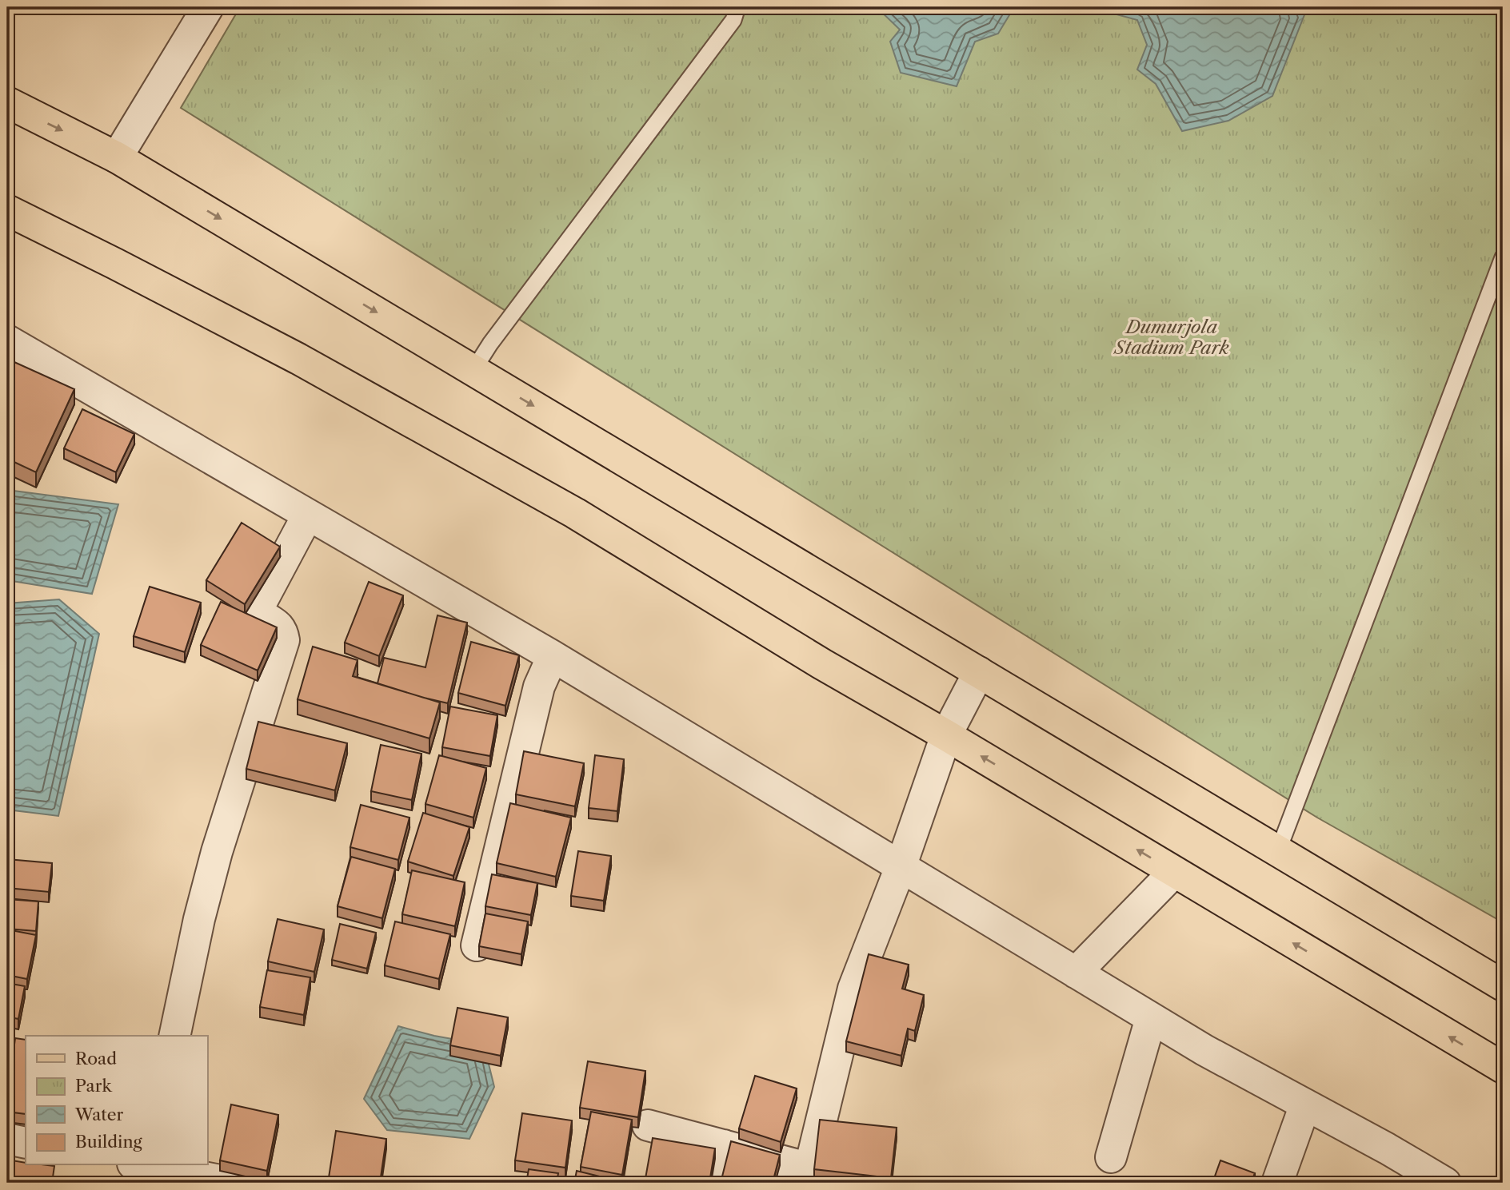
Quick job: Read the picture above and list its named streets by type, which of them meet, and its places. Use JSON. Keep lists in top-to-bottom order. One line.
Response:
{"parks":["Dumurjola Stadium Park"],"legend":["Road","Park","Water","Building"]}
